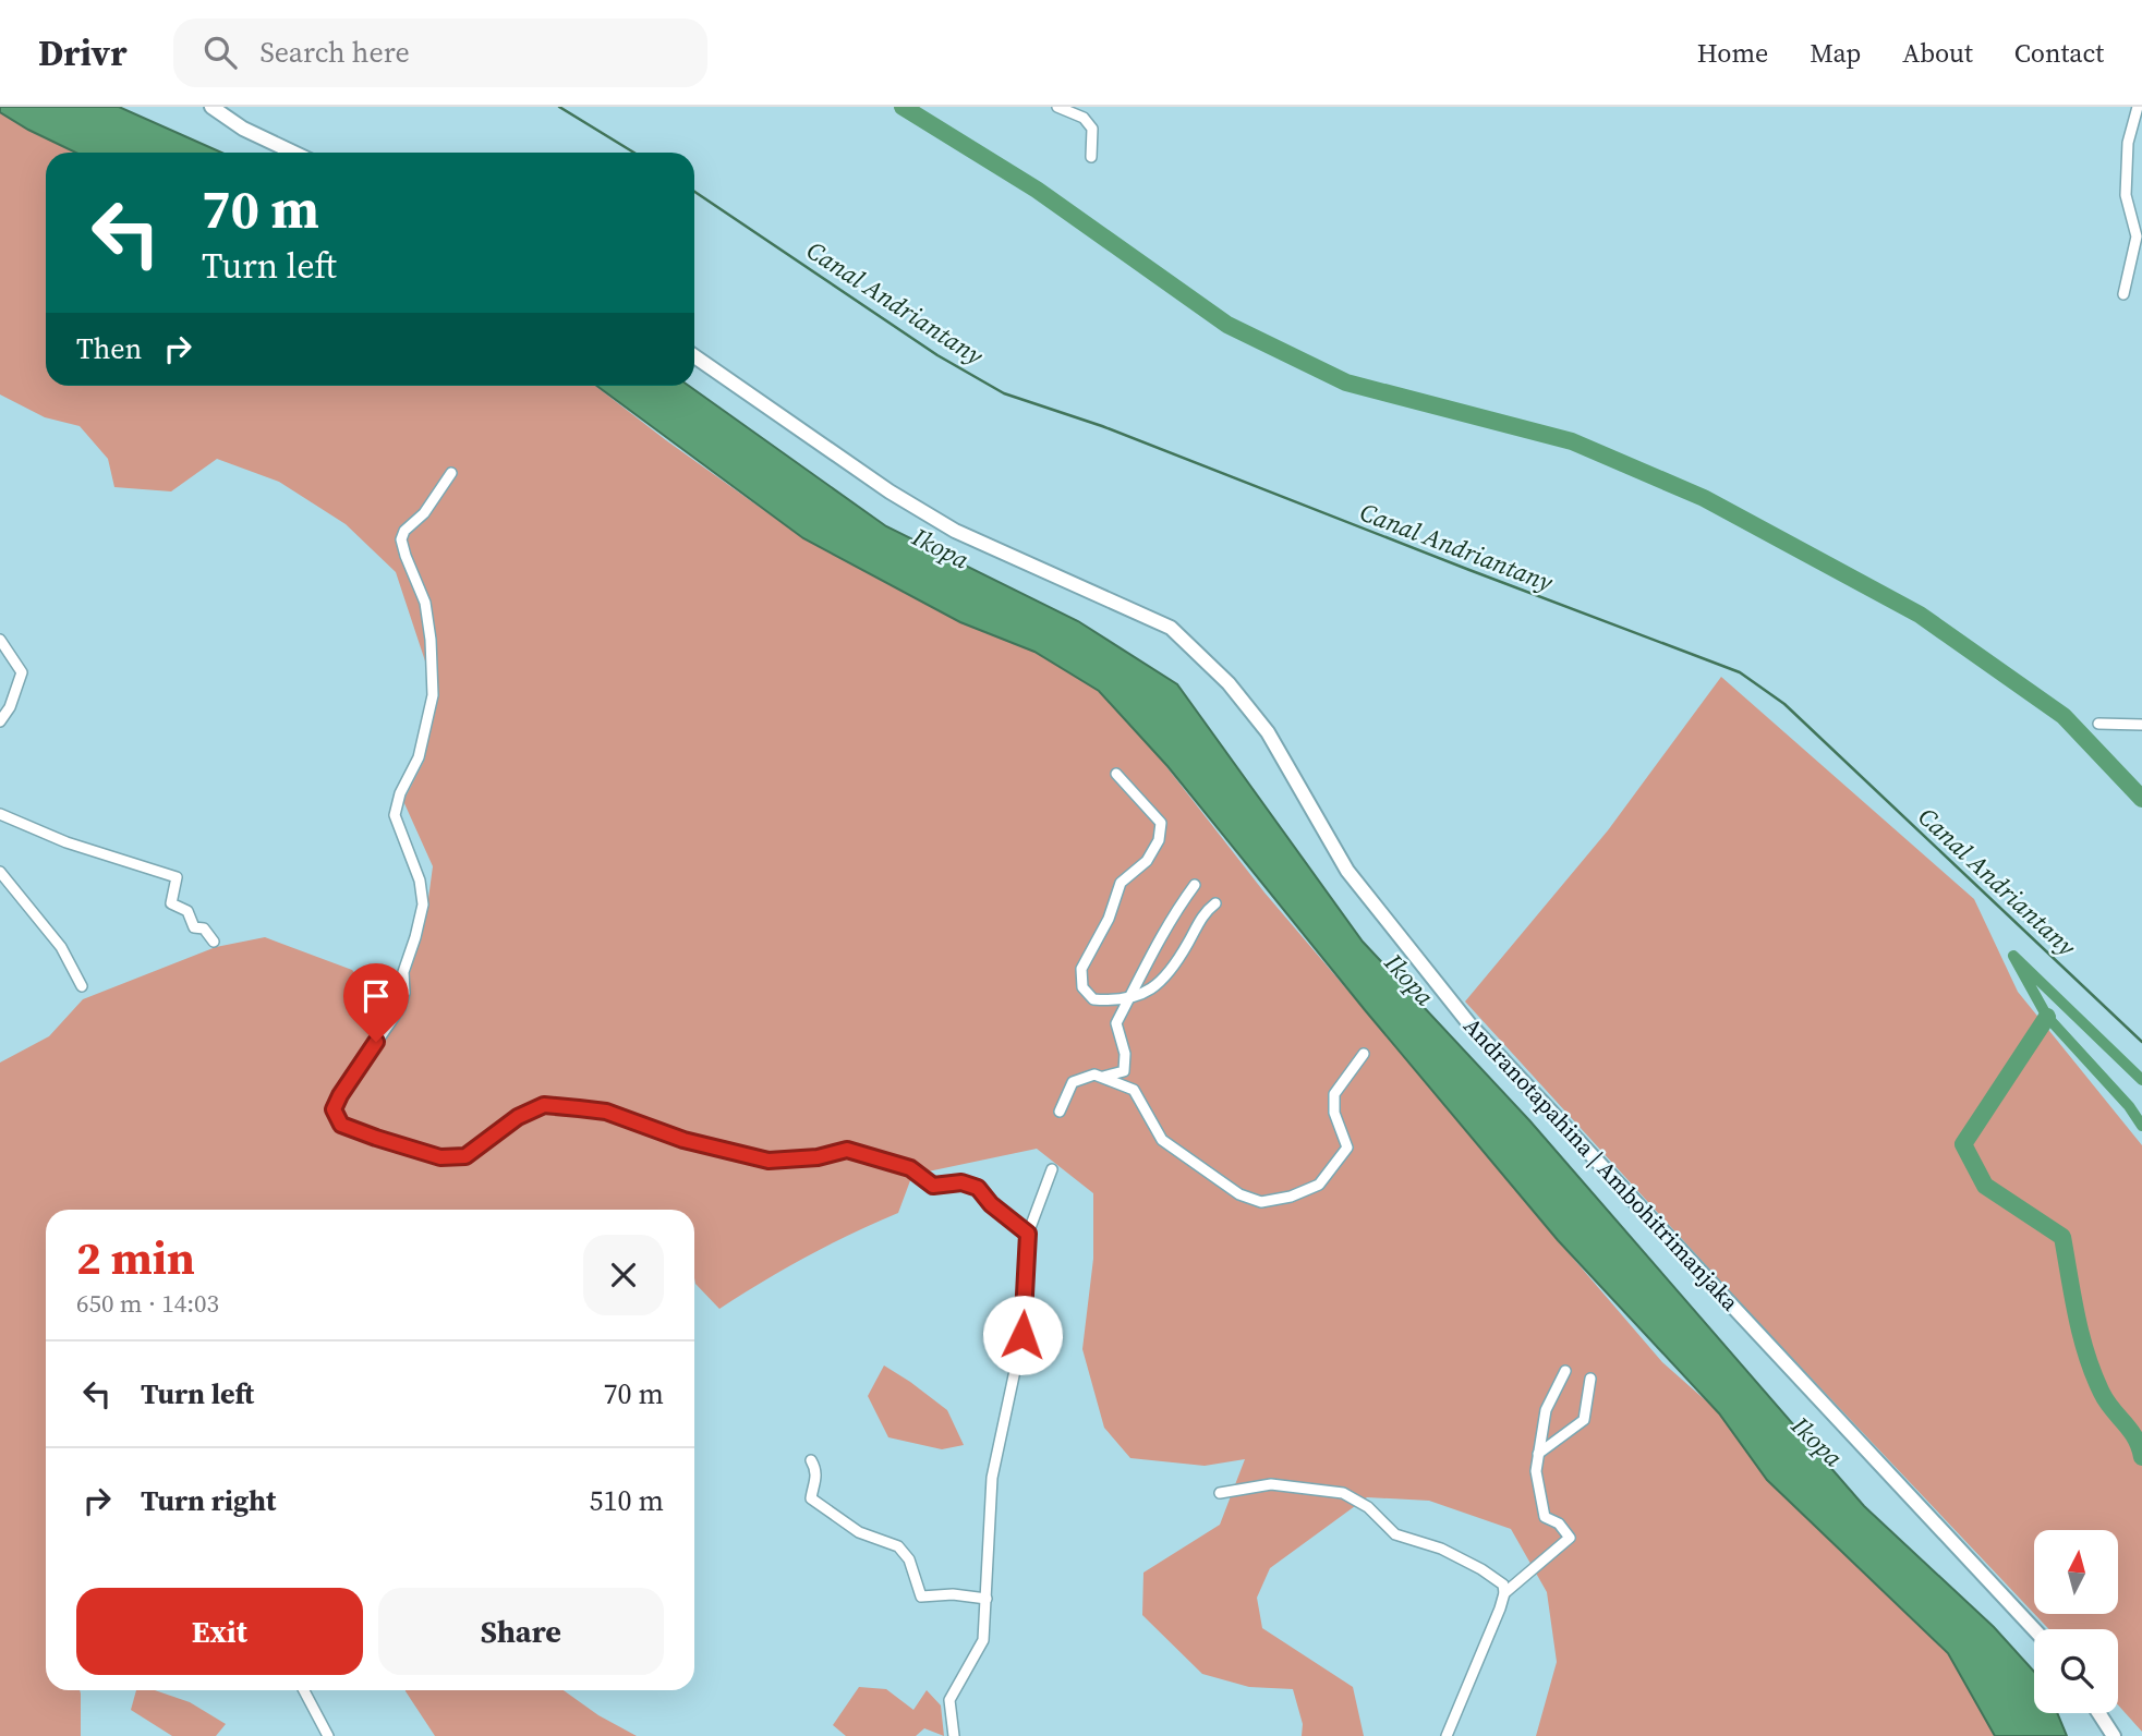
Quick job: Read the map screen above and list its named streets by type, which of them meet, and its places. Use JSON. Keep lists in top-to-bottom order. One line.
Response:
{"streets":{"main road":["Andranotapahina | Ambohitrimanjaka"]},"water":["Canal Andriantany","Ikopa"],"north":"top","page":{"header":"Drivr","search":"Search here","nav":["Home","Map","About","Contact"],"turn":["70 m","Turn left"],"then":"Then","heading":["2 min","650 m · 14:03"],"list":[{"name":"Turn left","value":"70 m"},{"name":"Turn right","value":"510 m"}],"buttons":["Exit","Share"]}}
